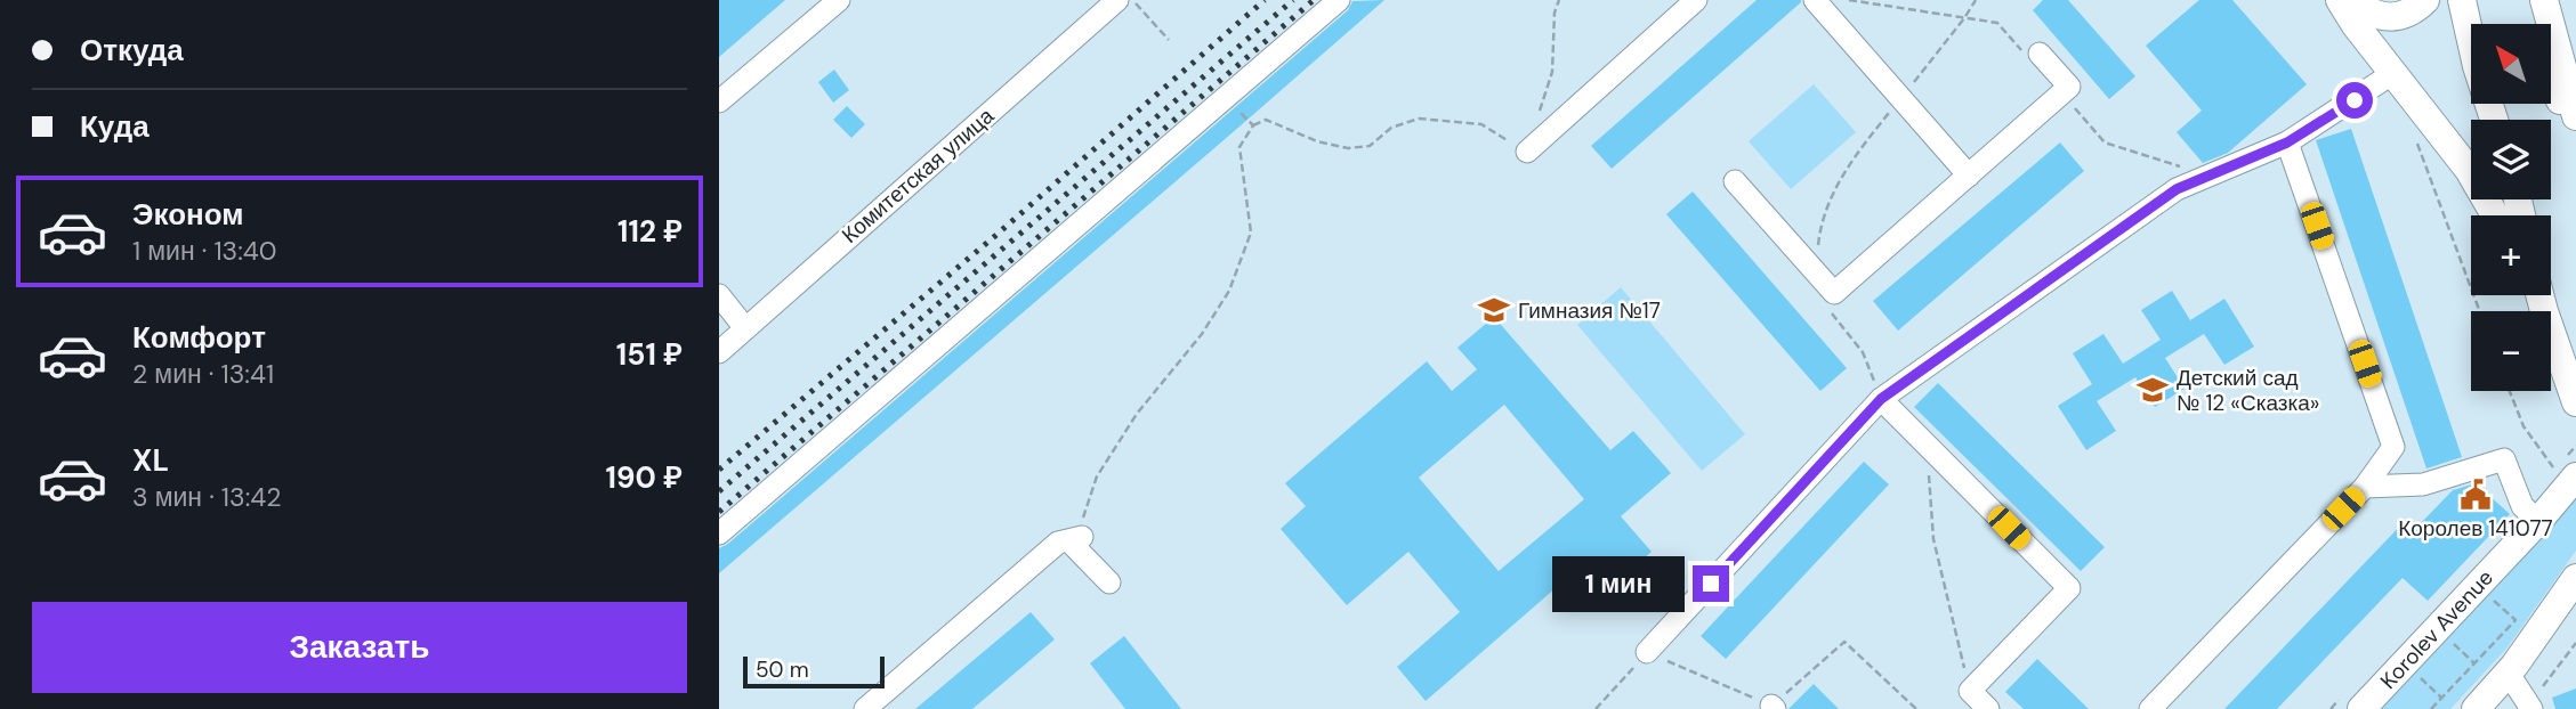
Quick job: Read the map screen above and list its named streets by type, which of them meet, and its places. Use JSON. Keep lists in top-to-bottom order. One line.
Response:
{"streets":{"main road":["Korolev Avenue"],"street":["Комитетская улица"]},"places":{"school or university":["Гимназия №17","Детский сад № 12 «Сказка»"],"public building":["Королев 141077"]},"scale_bar":"50 m","north":"top left","page":{"banner":["Откуда","Куда"],"map_buttons":["+","−"],"list":[{"name":"Эконом","note":"1 мин · 13:40","value":"112 ₽"},{"name":"Комфорт","note":"2 мин · 13:41","value":"151 ₽"},{"name":"XL","note":"3 мин · 13:42","value":"190 ₽"}],"bubble":"1 мин","buttons":"Заказать","scale":"50 m"}}
